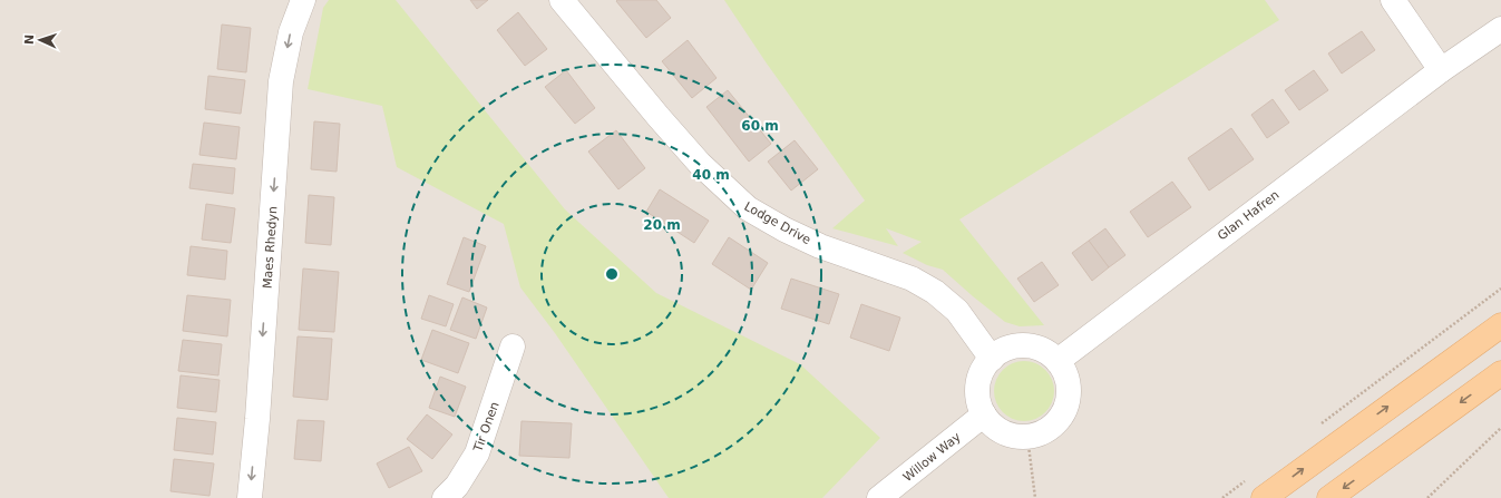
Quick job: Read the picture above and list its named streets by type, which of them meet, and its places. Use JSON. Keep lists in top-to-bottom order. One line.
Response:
{"streets":{"street":["Glan Hafren","Lodge Drive","Maes Rhedyn","Tir Onen","Willow Way"]},"crossings":[["Glan Hafren","Lodge Drive"],["Glan Hafren","Willow Way"],["Lodge Drive","Willow Way"]],"one_way":["Maes Rhedyn"],"north":"left","rings":["60 m","40 m","20 m"]}
